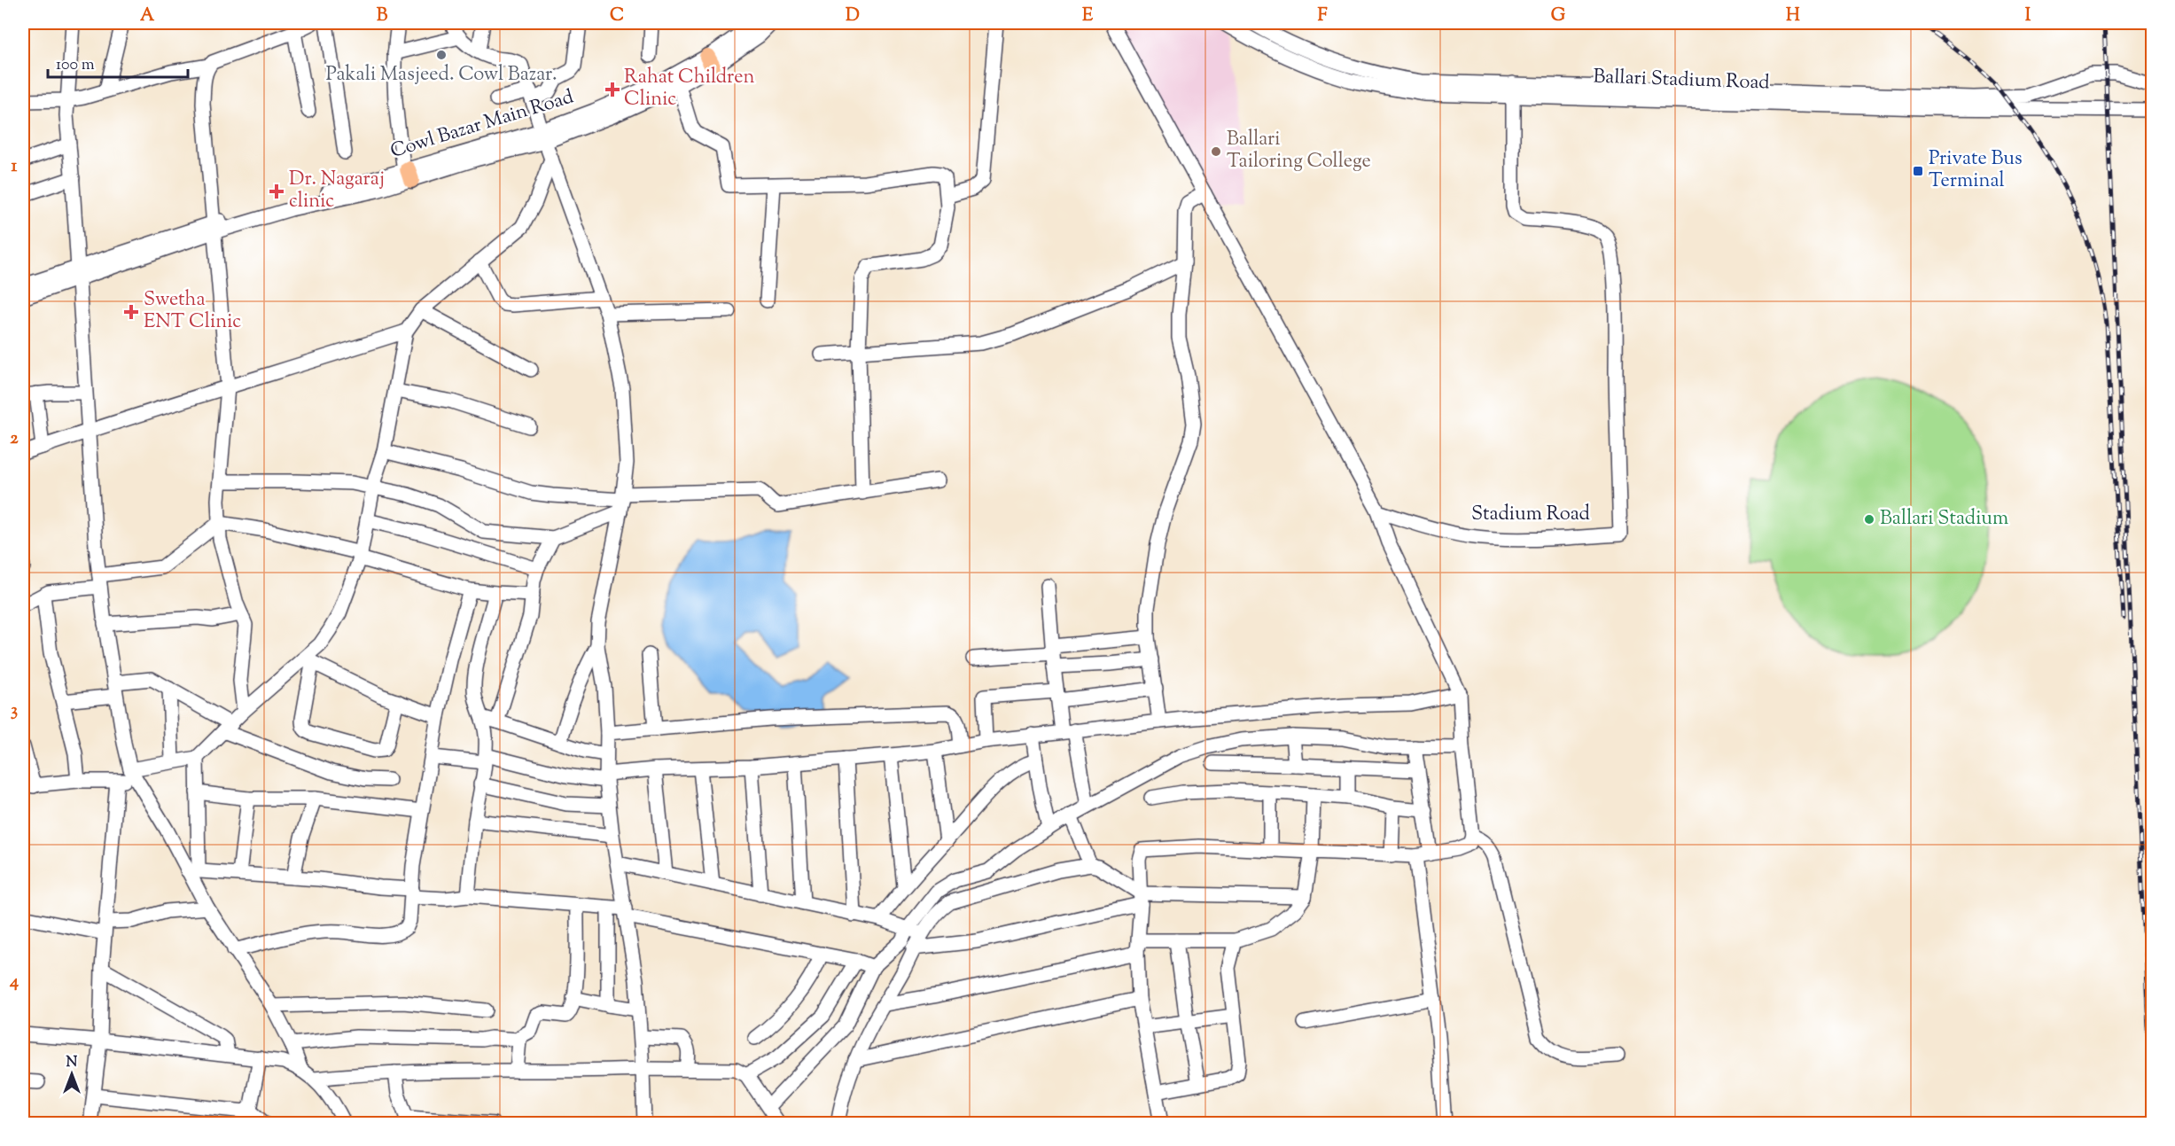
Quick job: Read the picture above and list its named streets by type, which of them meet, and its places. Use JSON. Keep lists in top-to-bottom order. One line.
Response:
{"streets":{"street":["Ballari Stadium Road","Cowl Bazar Main Road","Stadium Road"]},"crossings":[["Ballari Stadium Road","Stadium Road"]],"places":{"other":["Pakali Masjeed. Cowl Bazar.","Ballari Tailoring College","Ballari Stadium"],"health":["Rahat Children Clinic","Dr. Nagaraj clinic","Swetha ENT Clinic"],"transit":["Private Bus Terminal"]},"scale_bar":"100 m","north":"top","grid":{"columns":["A","B","C","D","E","F","G","H","I"],"rows":["1","2","3","4"]}}
